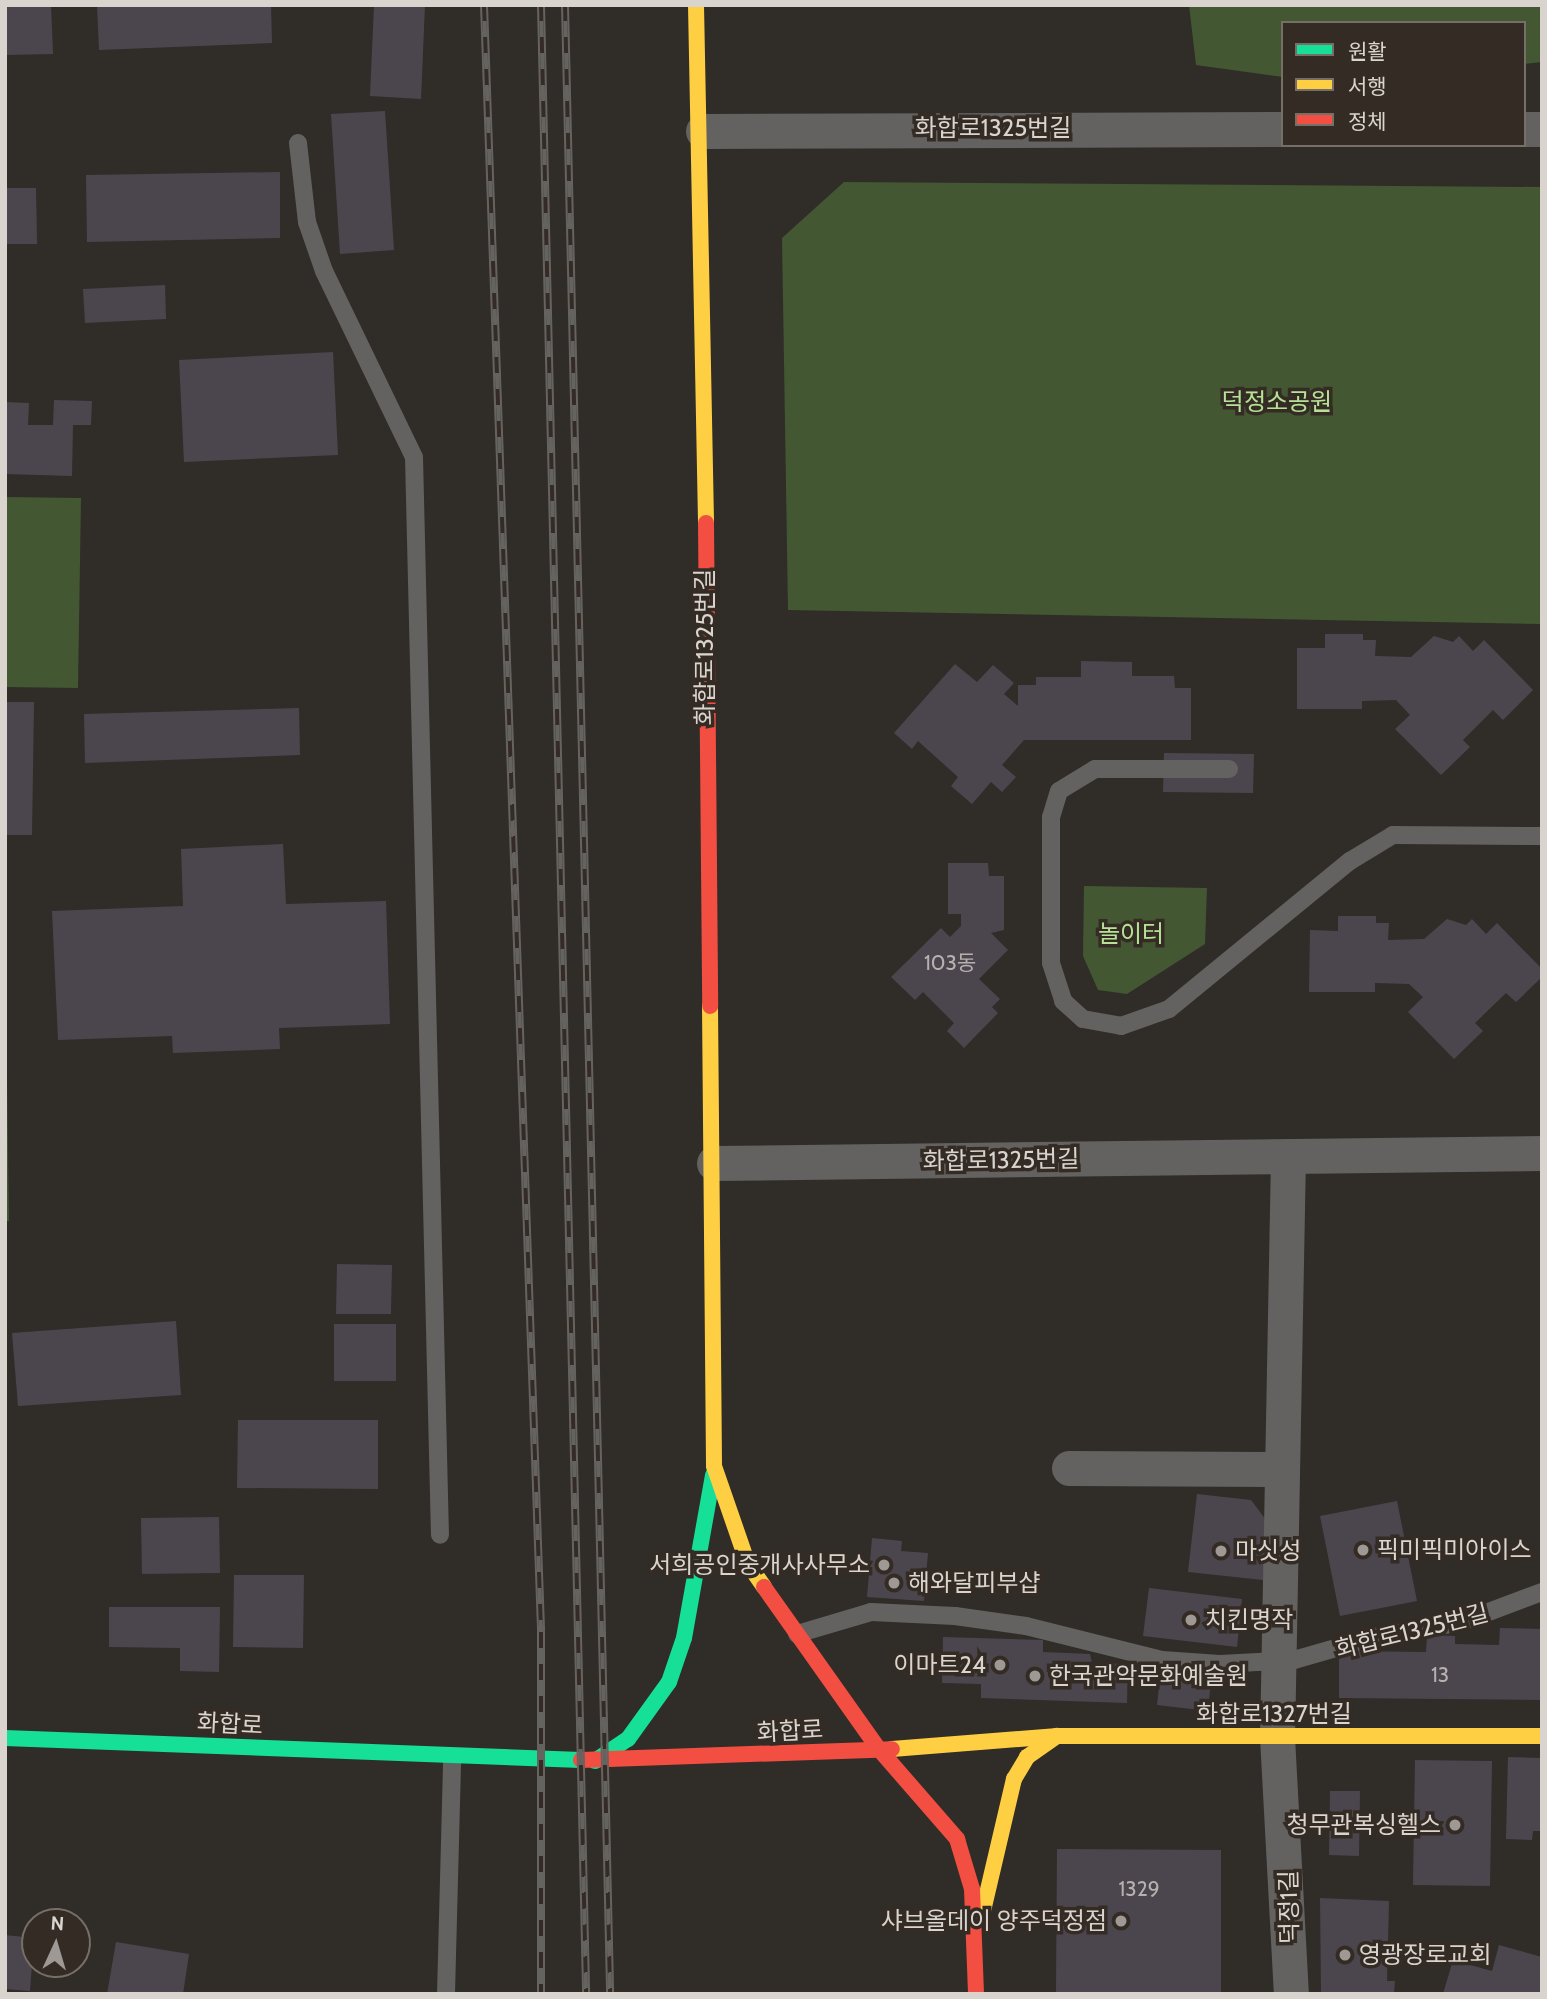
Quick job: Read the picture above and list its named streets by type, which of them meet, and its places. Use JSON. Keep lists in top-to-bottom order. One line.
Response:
{"streets":{"street":["화합로1325번길","화합로1327번길","화합로","덕정1길"]},"crossings":[["화합로1325번길","화합로"],["화합로1327번길","화합로"],["화합로1327번길","덕정1길"]],"parks":["덕정소공원","놀이터"],"places":["픽미픽미아이스","마싯성","서희공인중개사사무소","해와달피부샵","치킨명작","이마트24","한국관악문화예술원","청무관복싱헬스","샤브올데이 양주덕정점","영광장로교회"],"house_numbers":["103동","13","1329"],"legend":["원활","서행","정체"],"north":"top"}
